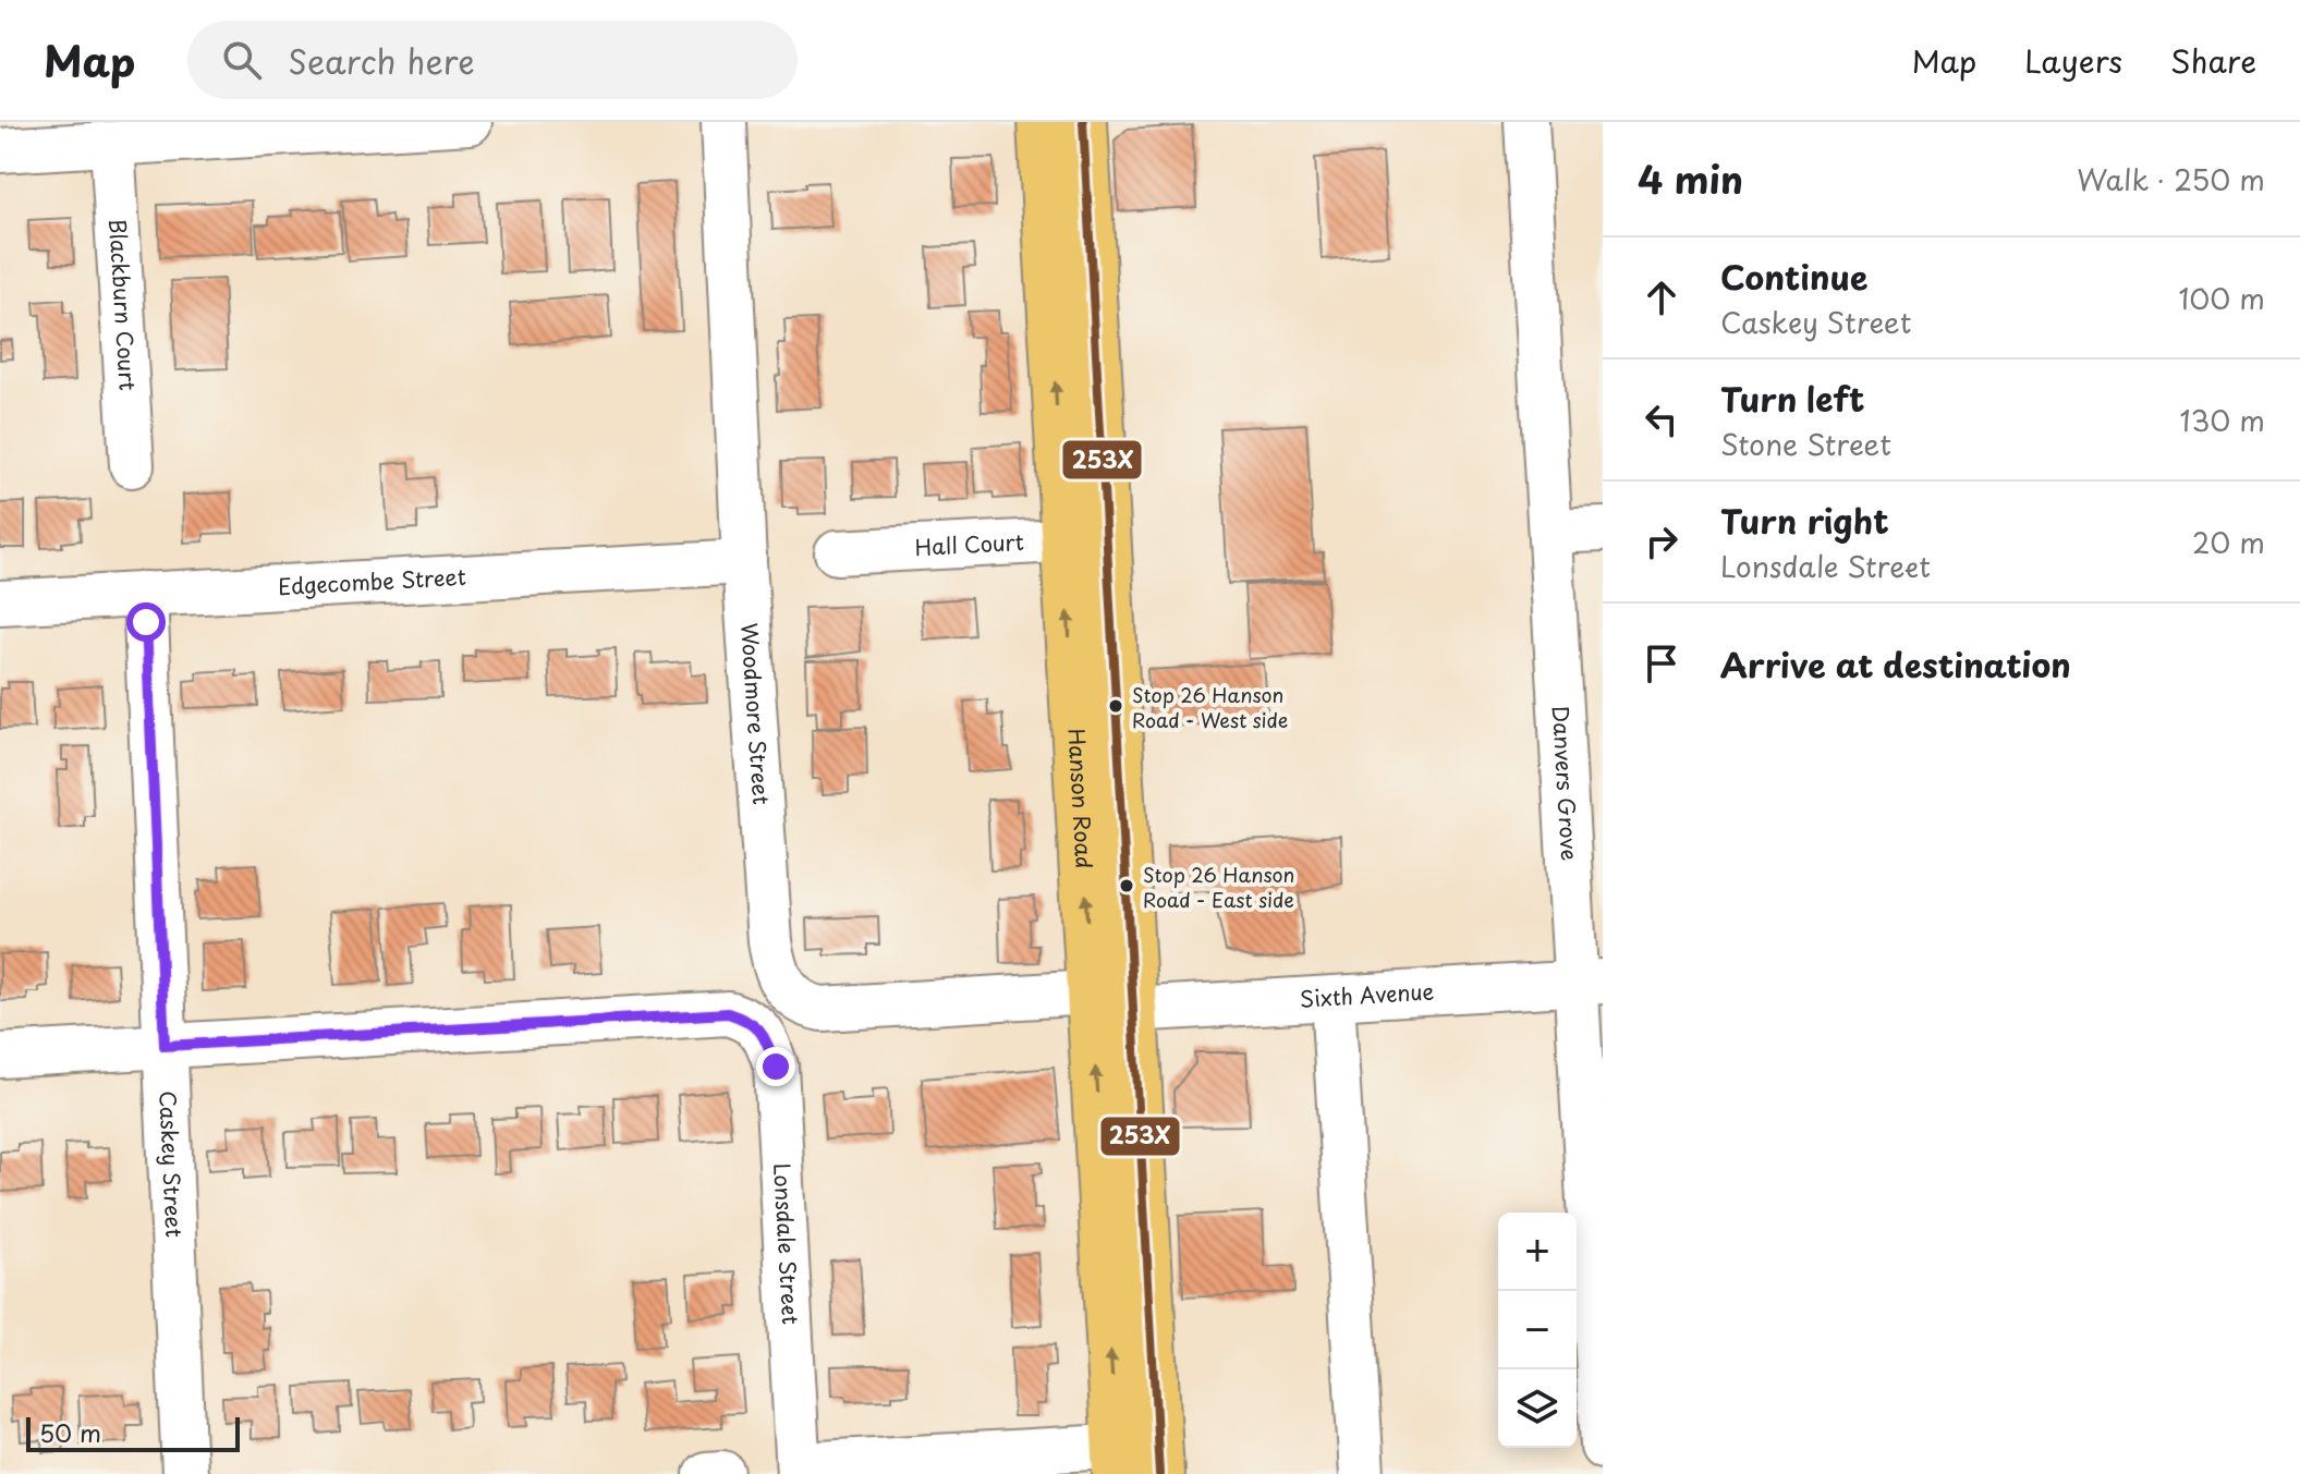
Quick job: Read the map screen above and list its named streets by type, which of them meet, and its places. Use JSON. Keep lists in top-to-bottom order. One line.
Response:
{"streets":{"main road":["Hanson Road"],"street":["Blackburn Court","Hall Court","Edgecombe Street","Woodmore Street","Danvers Grove","Sixth Avenue","Caskey Street","Lonsdale Street"]},"crossings":[["Hall Court","Hanson Road"],["Edgecombe Street","Woodmore Street"],["Edgecombe Street","Caskey Street"],["Woodmore Street","Hanson Road"],["Woodmore Street","Sixth Avenue"],["Danvers Grove","Sixth Avenue"],["Hanson Road","Sixth Avenue"],["Caskey Street","Lonsdale Street"]],"places":["Stop 26 Hanson Road - West side","Stop 26 Hanson Road - East side"],"lines":["transit line 253X"],"scale_bar":"50 m","page":{"header":"Map","search":"Search here","nav":["Map","Layers","Share"],"heading":["4 min","Walk · 250 m"],"list":[["Continue","Caskey Street","100 m"],["Turn left","Stone Street","130 m"],["Turn right","Lonsdale Street","20 m"],"Arrive at destination"],"map_buttons":["+","−"],"scale":"50 m"}}
